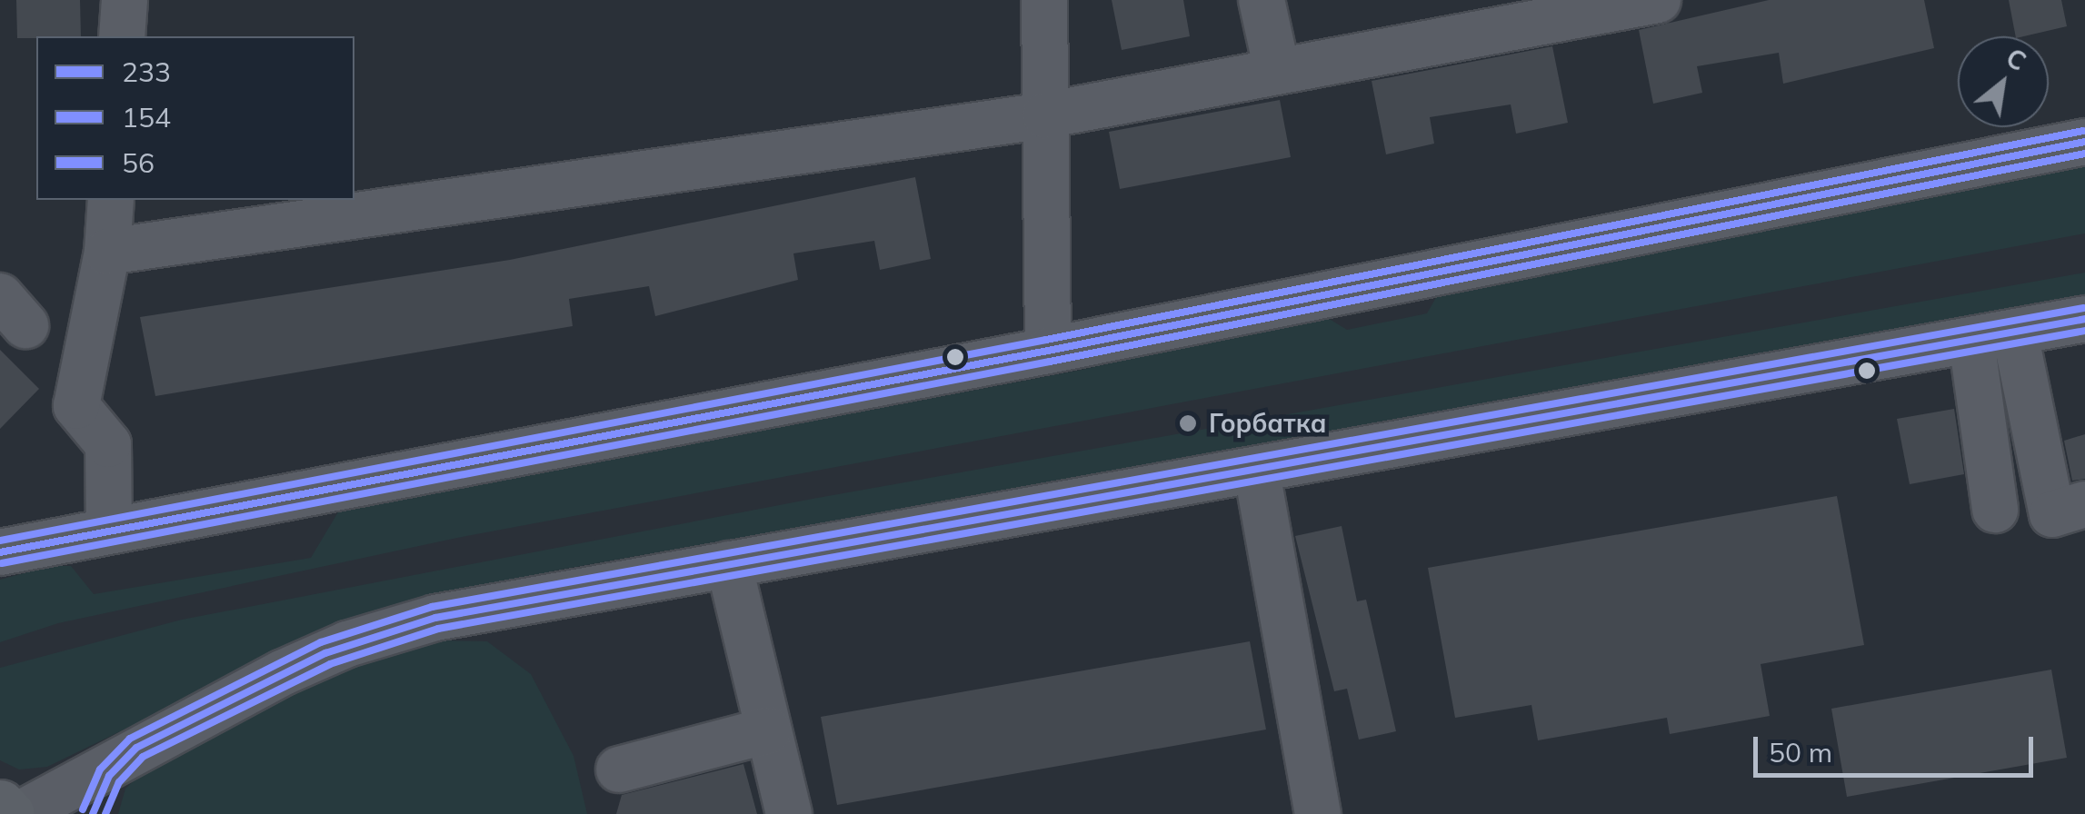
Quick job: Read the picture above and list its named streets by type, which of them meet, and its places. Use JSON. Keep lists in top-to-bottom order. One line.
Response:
{"places":["Горбатка"],"lines":["transit line 56","transit line 233","transit line 154"],"legend":["233","154","56"],"scale_bar":"50 m","north":"top right"}
